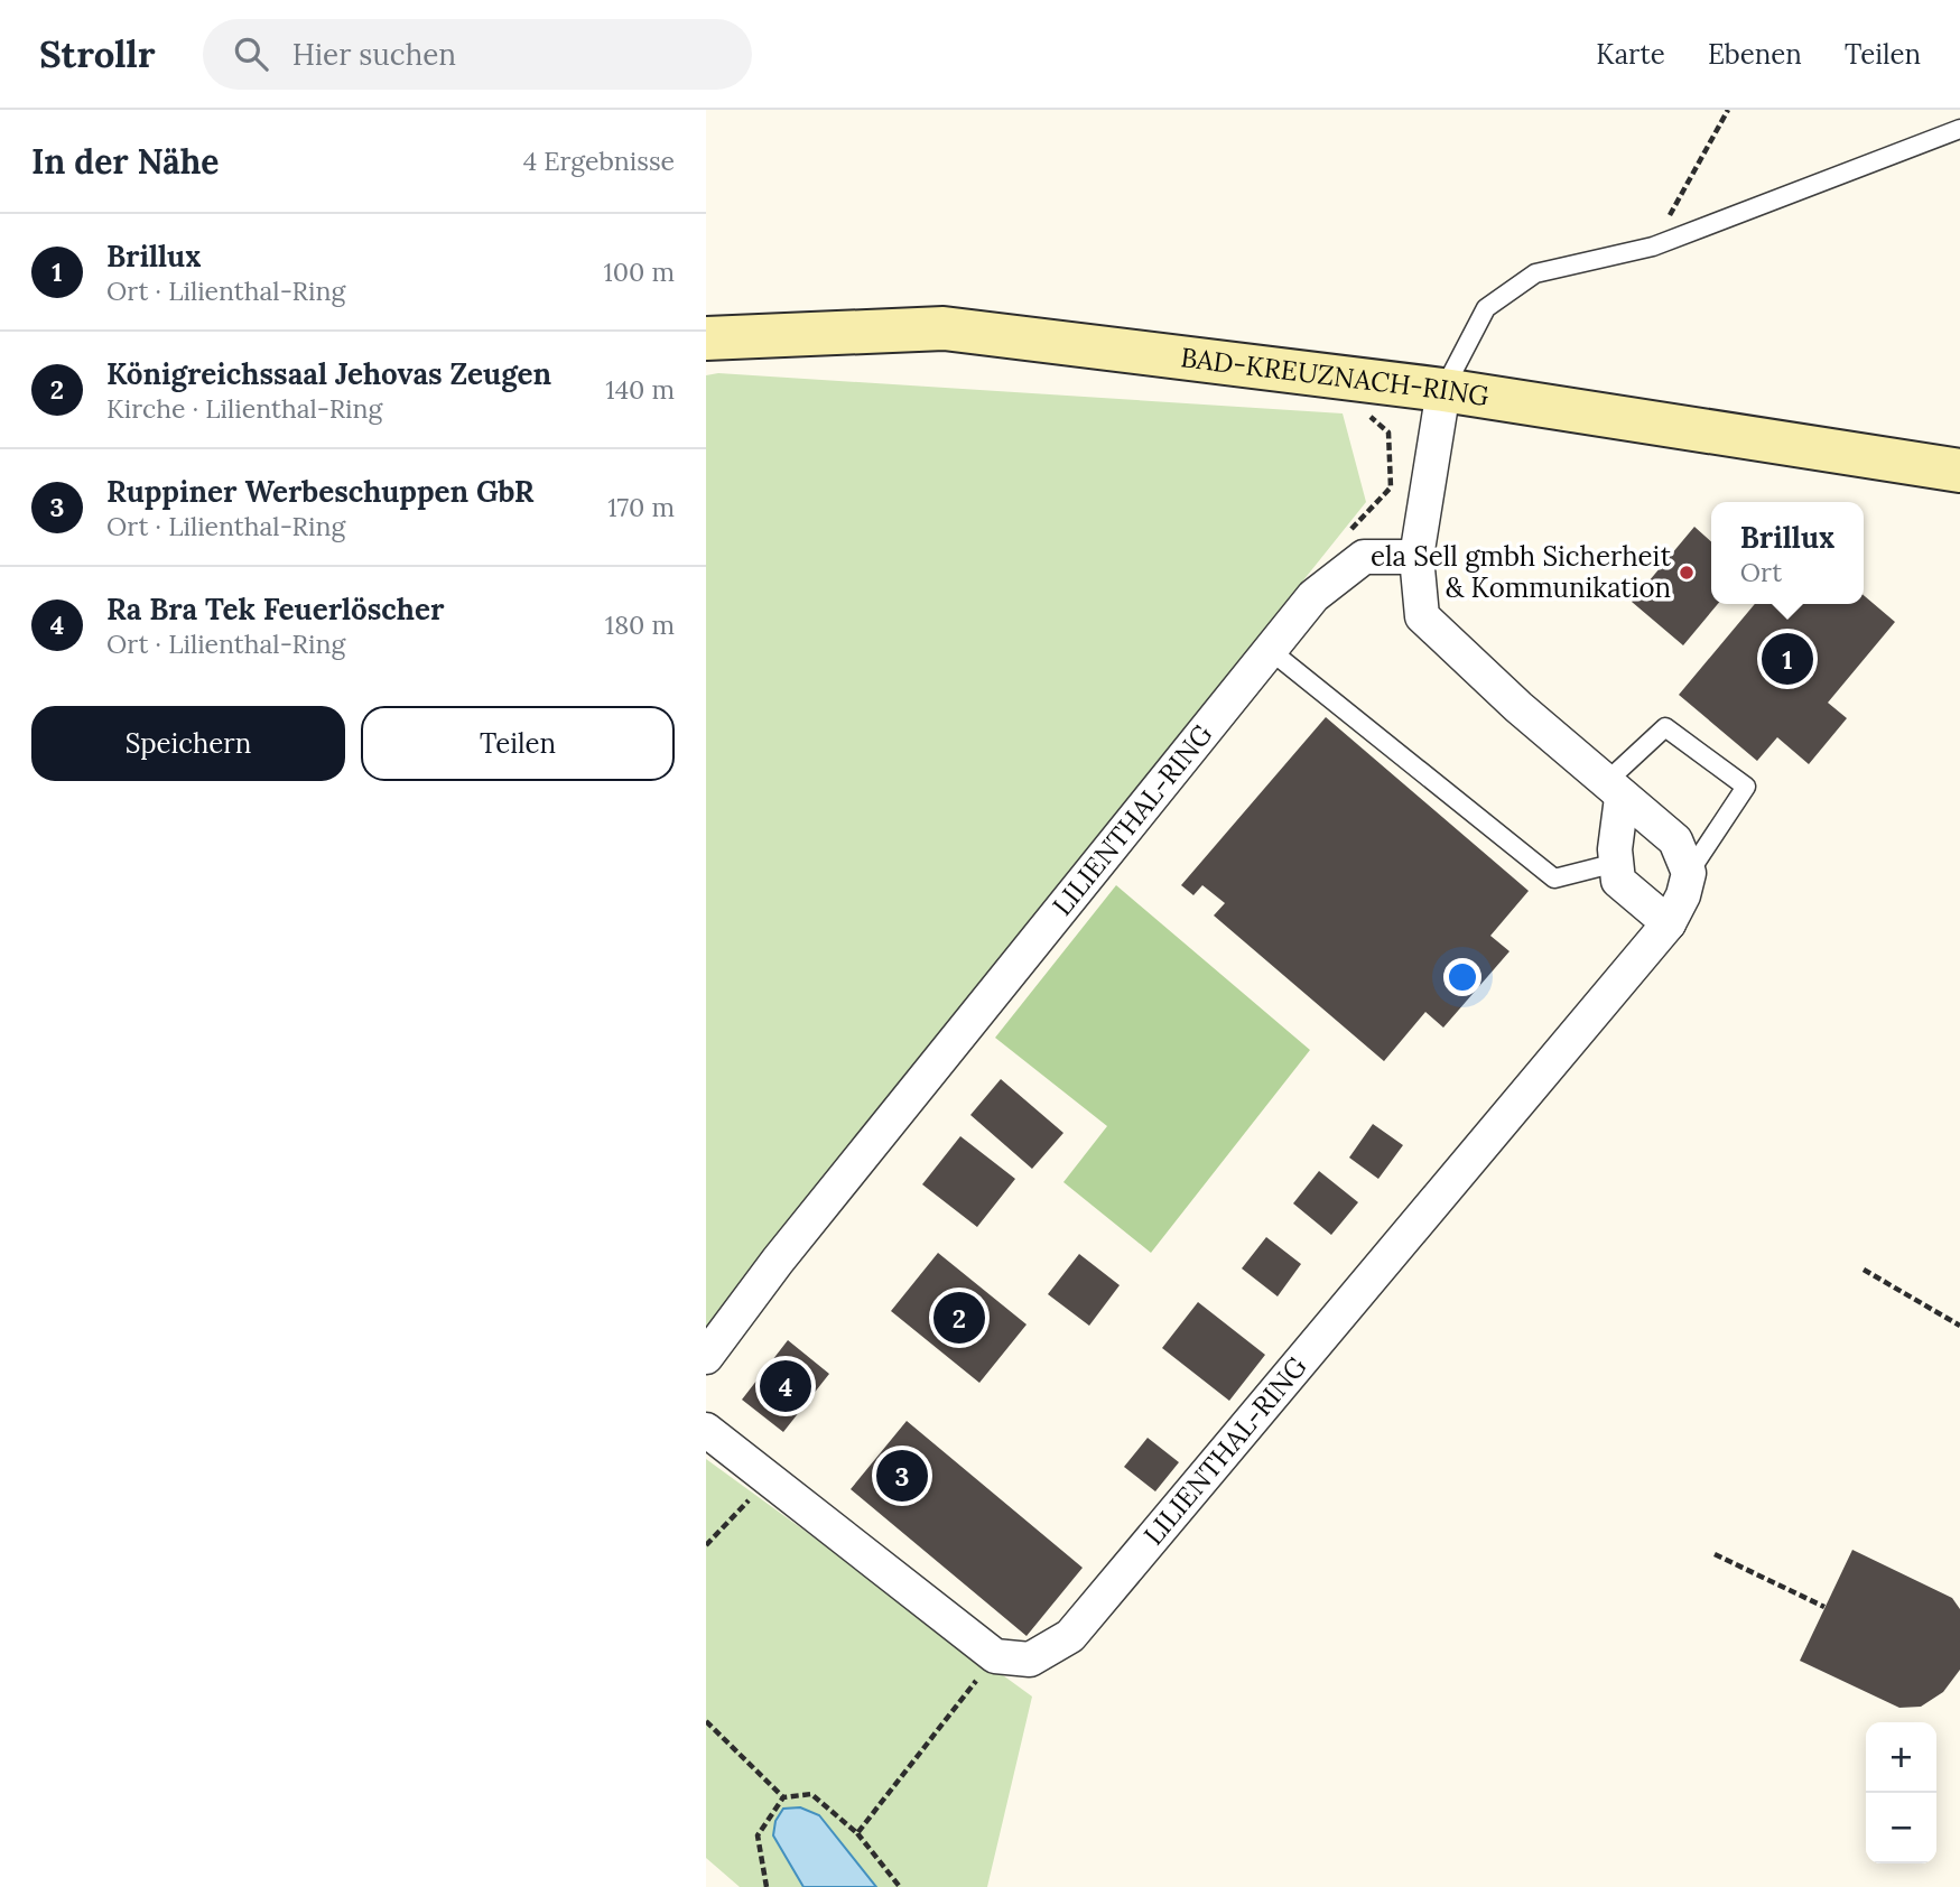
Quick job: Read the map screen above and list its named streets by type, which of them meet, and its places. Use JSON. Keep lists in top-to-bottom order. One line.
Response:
{"streets":{"main road":["BAD-KREUZNACH-RING"],"street":["LILIENTHAL-RING"]},"places":["ela Sell gmbh Sicherheit & Kommunikation"],"page":{"header":"Strollr","search":"Hier suchen","nav":["Karte","Ebenen","Teilen"],"heading":["In der Nähe","4 Ergebnisse"],"list":[{"mark":"1","name":"Brillux","note":"Ort · Lilienthal-Ring","value":"100 m"},{"mark":"2","name":"Königreichssaal Jehovas Zeugen","note":"Kirche · Lilienthal-Ring","value":"140 m"},{"mark":"3","name":"Ruppiner Werbeschuppen GbR","note":"Ort · Lilienthal-Ring","value":"170 m"},{"mark":"4","name":"Ra Bra Tek Feuerlöscher","note":"Ort · Lilienthal-Ring","value":"180 m"}],"popup":["Brillux","Ort"],"pins":["1","2","4","3"],"buttons":["Speichern","Teilen"],"map_buttons":["+","−"]}}
